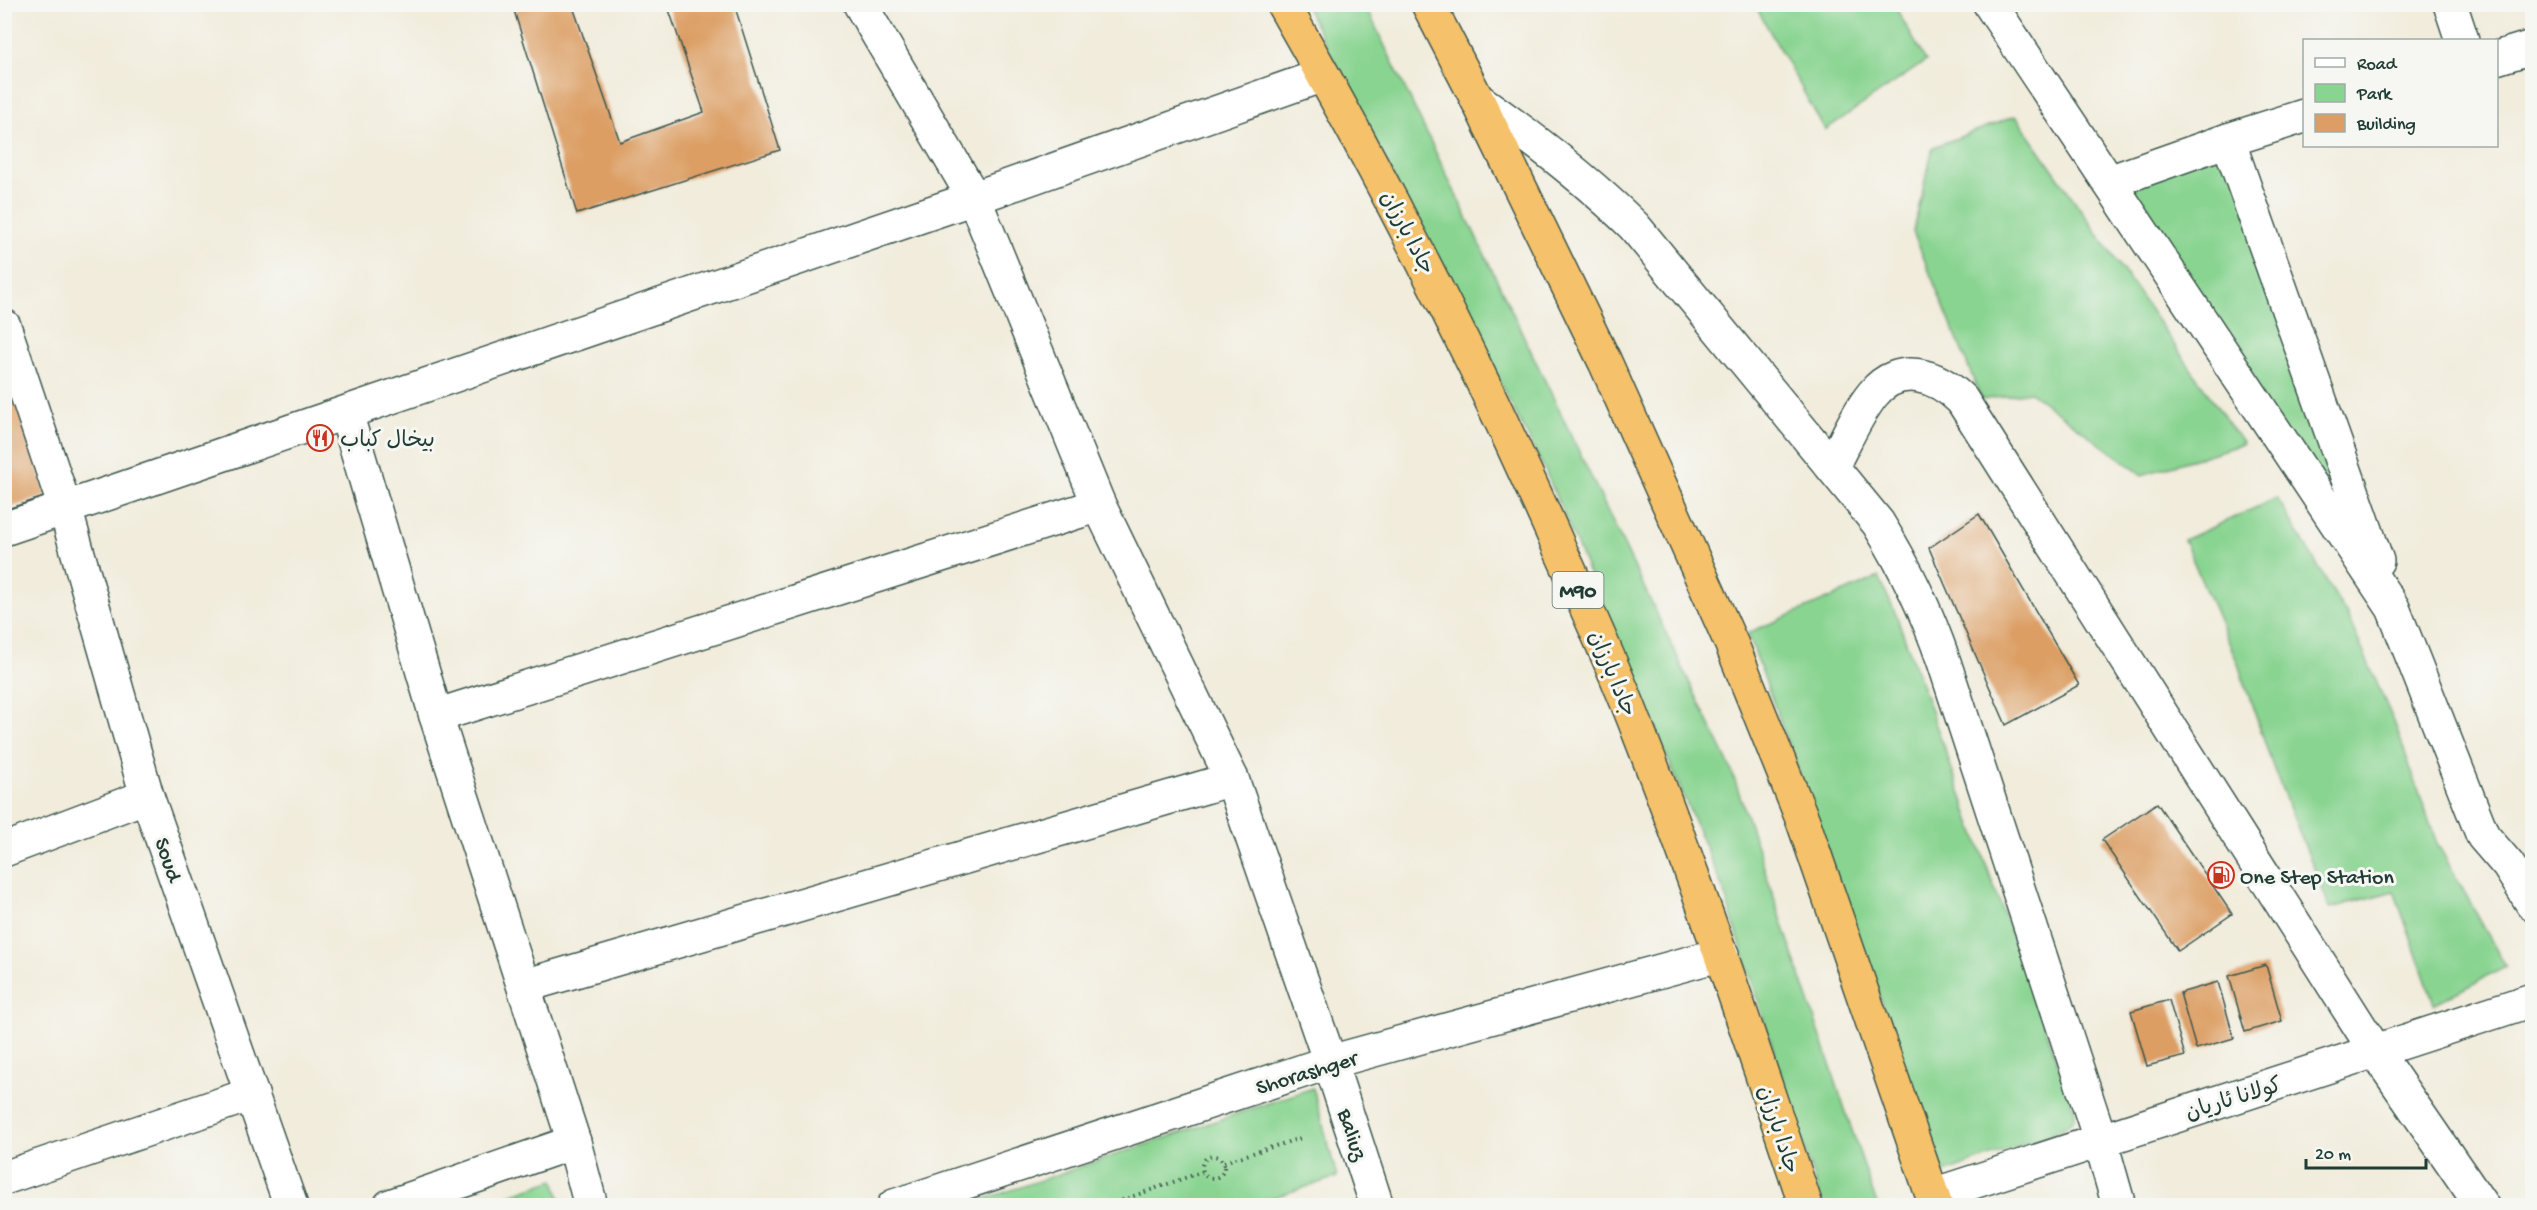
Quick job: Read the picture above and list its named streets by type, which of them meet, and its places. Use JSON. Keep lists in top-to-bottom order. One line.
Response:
{"streets":{"highway":["جادا بارزان","M90"],"street":["Soud","Shorashger","كولانا ئاريان","Baliuz"]},"crossings":[["جادا بارزان","Shorashger"],["Shorashger","Baliuz"]],"places":{"restaurant":["بيخال كباب"],"fuel station":["One Step Station"]},"legend":["Road","Park","Building"],"scale_bar":"20 m"}
